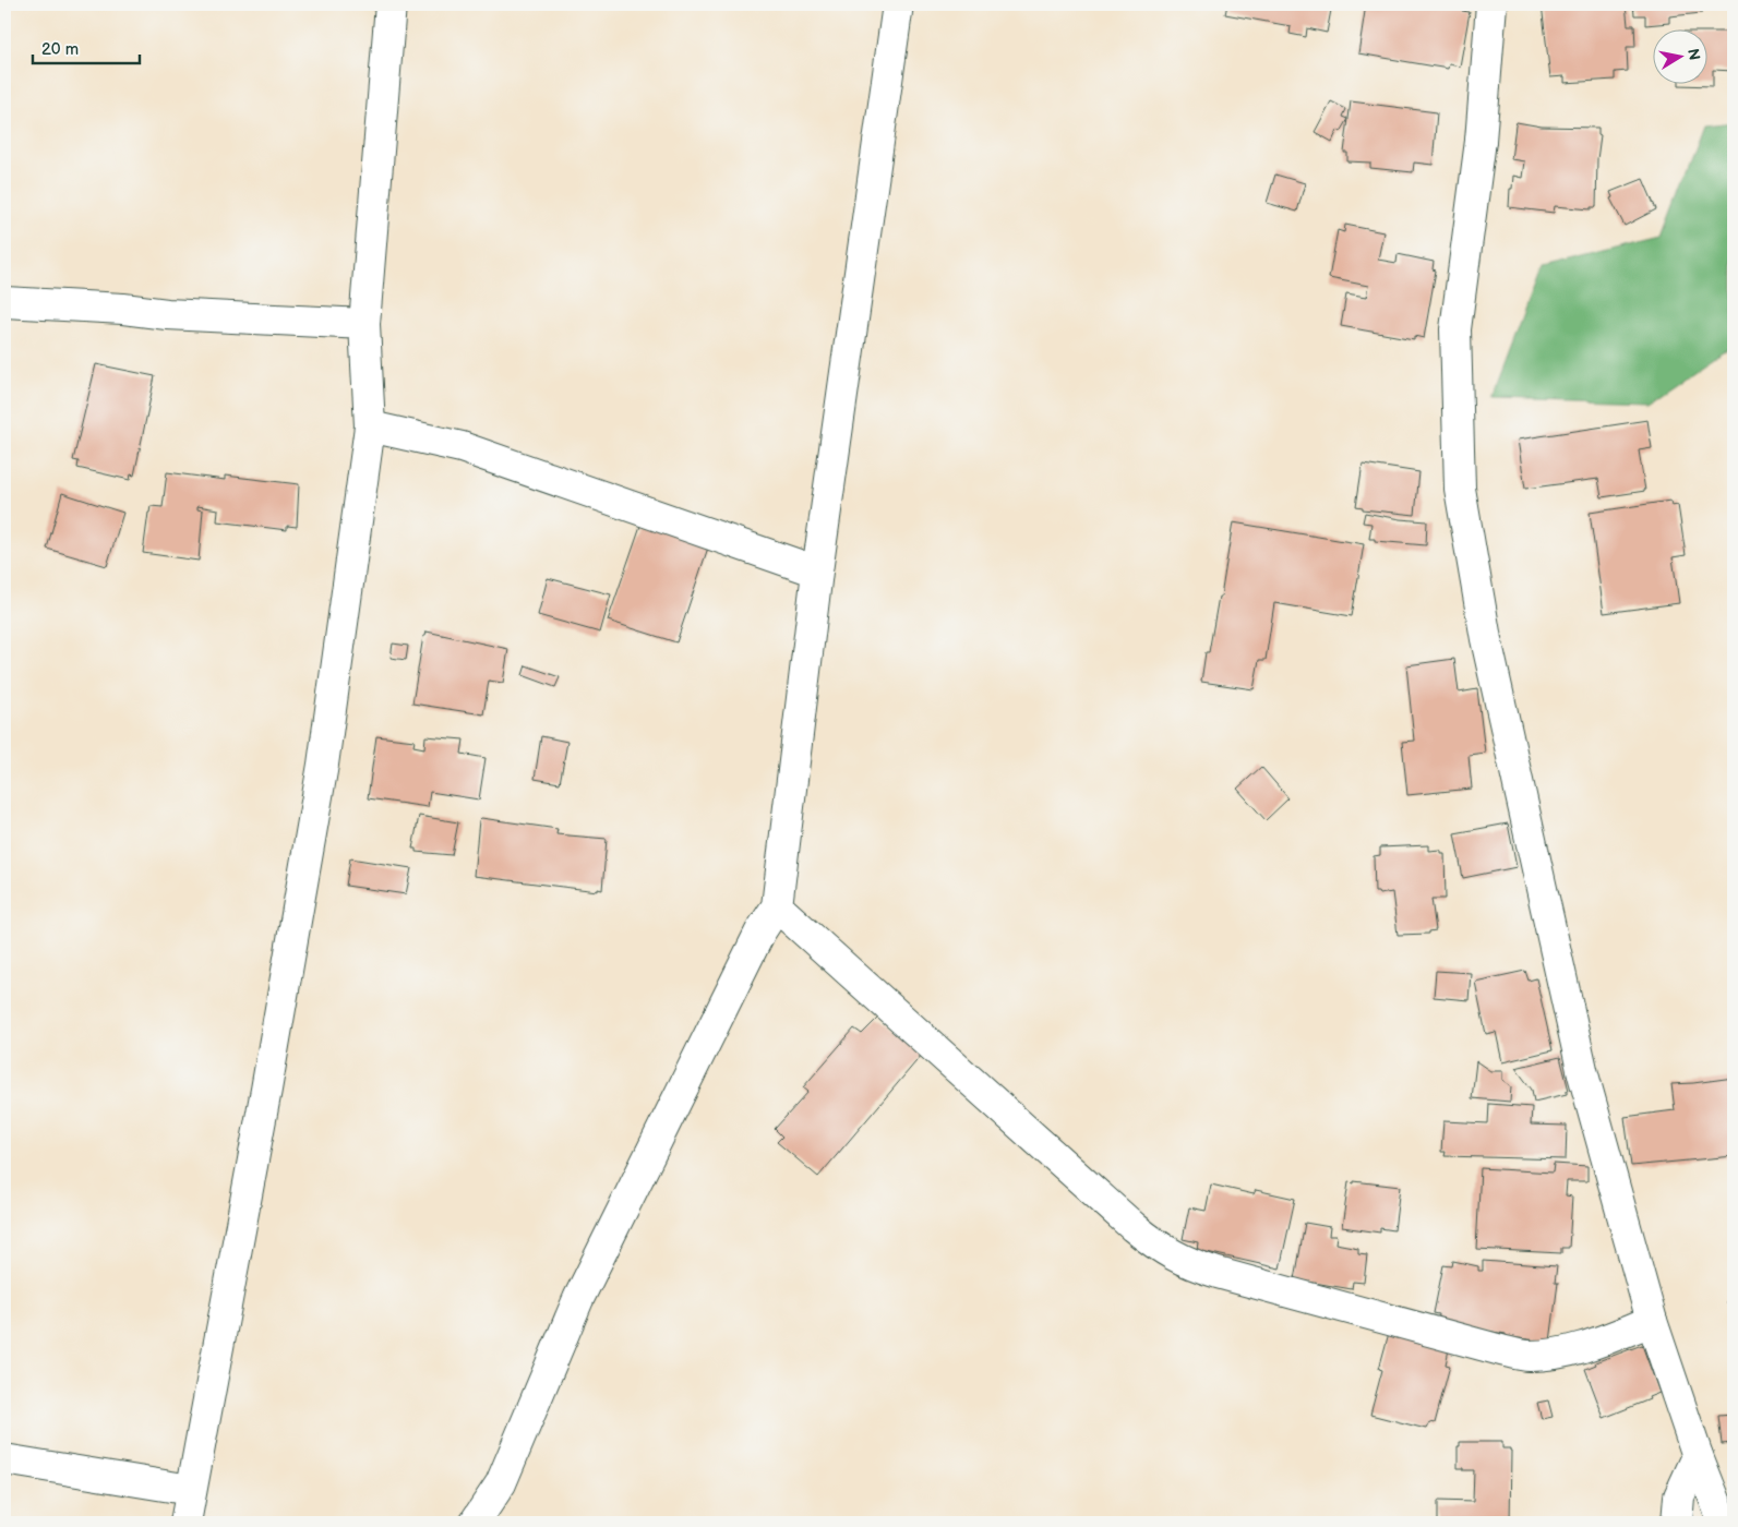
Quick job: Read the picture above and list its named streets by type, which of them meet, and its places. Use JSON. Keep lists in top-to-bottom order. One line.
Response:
{"scale_bar":"20 m","north":"right"}
